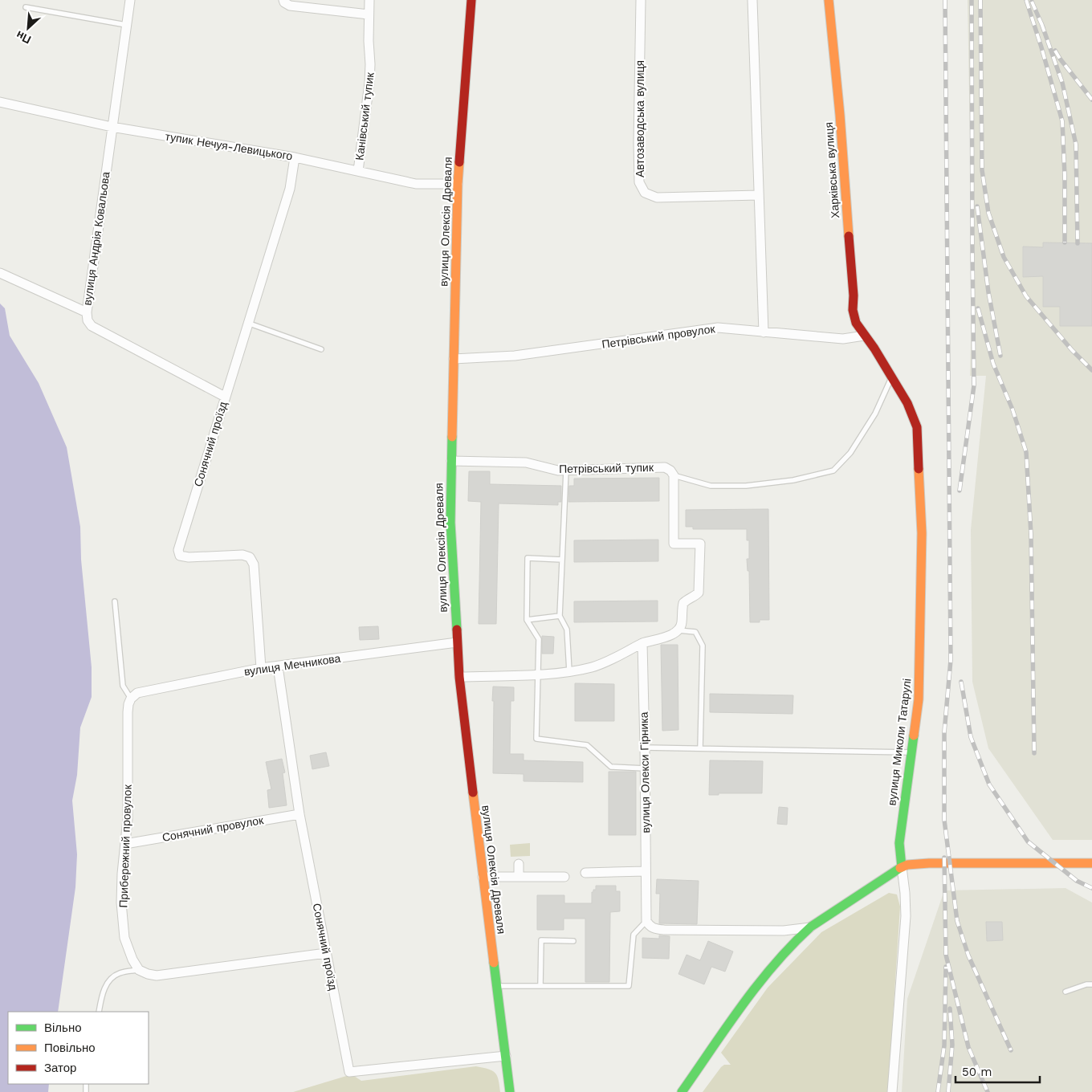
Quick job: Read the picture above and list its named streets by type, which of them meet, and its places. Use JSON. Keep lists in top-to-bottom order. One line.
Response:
{"streets":{"street":["Канівський тупик","Автозаводська вулиця","тупик Нечуя-Левицького","Харківська вулиця","вулиця Олексія Древаля","вулиця Андрія Ковальова","Петрівський провулок","Сонячний проїзд","Петрівський тупик","вулиця Мечникова","вулиця Миколи Татарулі","вулиця Олекси Гірника","Сонячний провулок","Прибережний провулок"]},"crossings":[["Канівський тупик","тупик Нечуя-Левицького"],["тупик Нечуя-Левицького","вулиця Олексія Древаля"],["тупик Нечуя-Левицького","вулиця Андрія Ковальова"],["тупик Нечуя-Левицького","Сонячний проїзд"],["Харківська вулиця","Петрівський провулок"],["Харківська вулиця","вулиця Миколи Татарулі"],["вулиця Олексія Древаля","Петрівський провулок"],["вулиця Олексія Древаля","Сонячний проїзд"],["вулиця Олексія Древаля","Петрівський тупик"],["вулиця Олексія Древаля","вулиця Мечникова"],["вулиця Андрія Ковальова","Сонячний проїзд"],["Петрівський провулок","вулиця Миколи Татарулі"],["Сонячний проїзд","вулиця Мечникова"],["Сонячний проїзд","Сонячний провулок"],["вулиця Мечникова","Прибережний провулок"],["Сонячний провулок","Прибережний провулок"]],"legend":["Вільно","Повільно","Затор"],"scale_bar":"50 m","north":"bottom left"}
